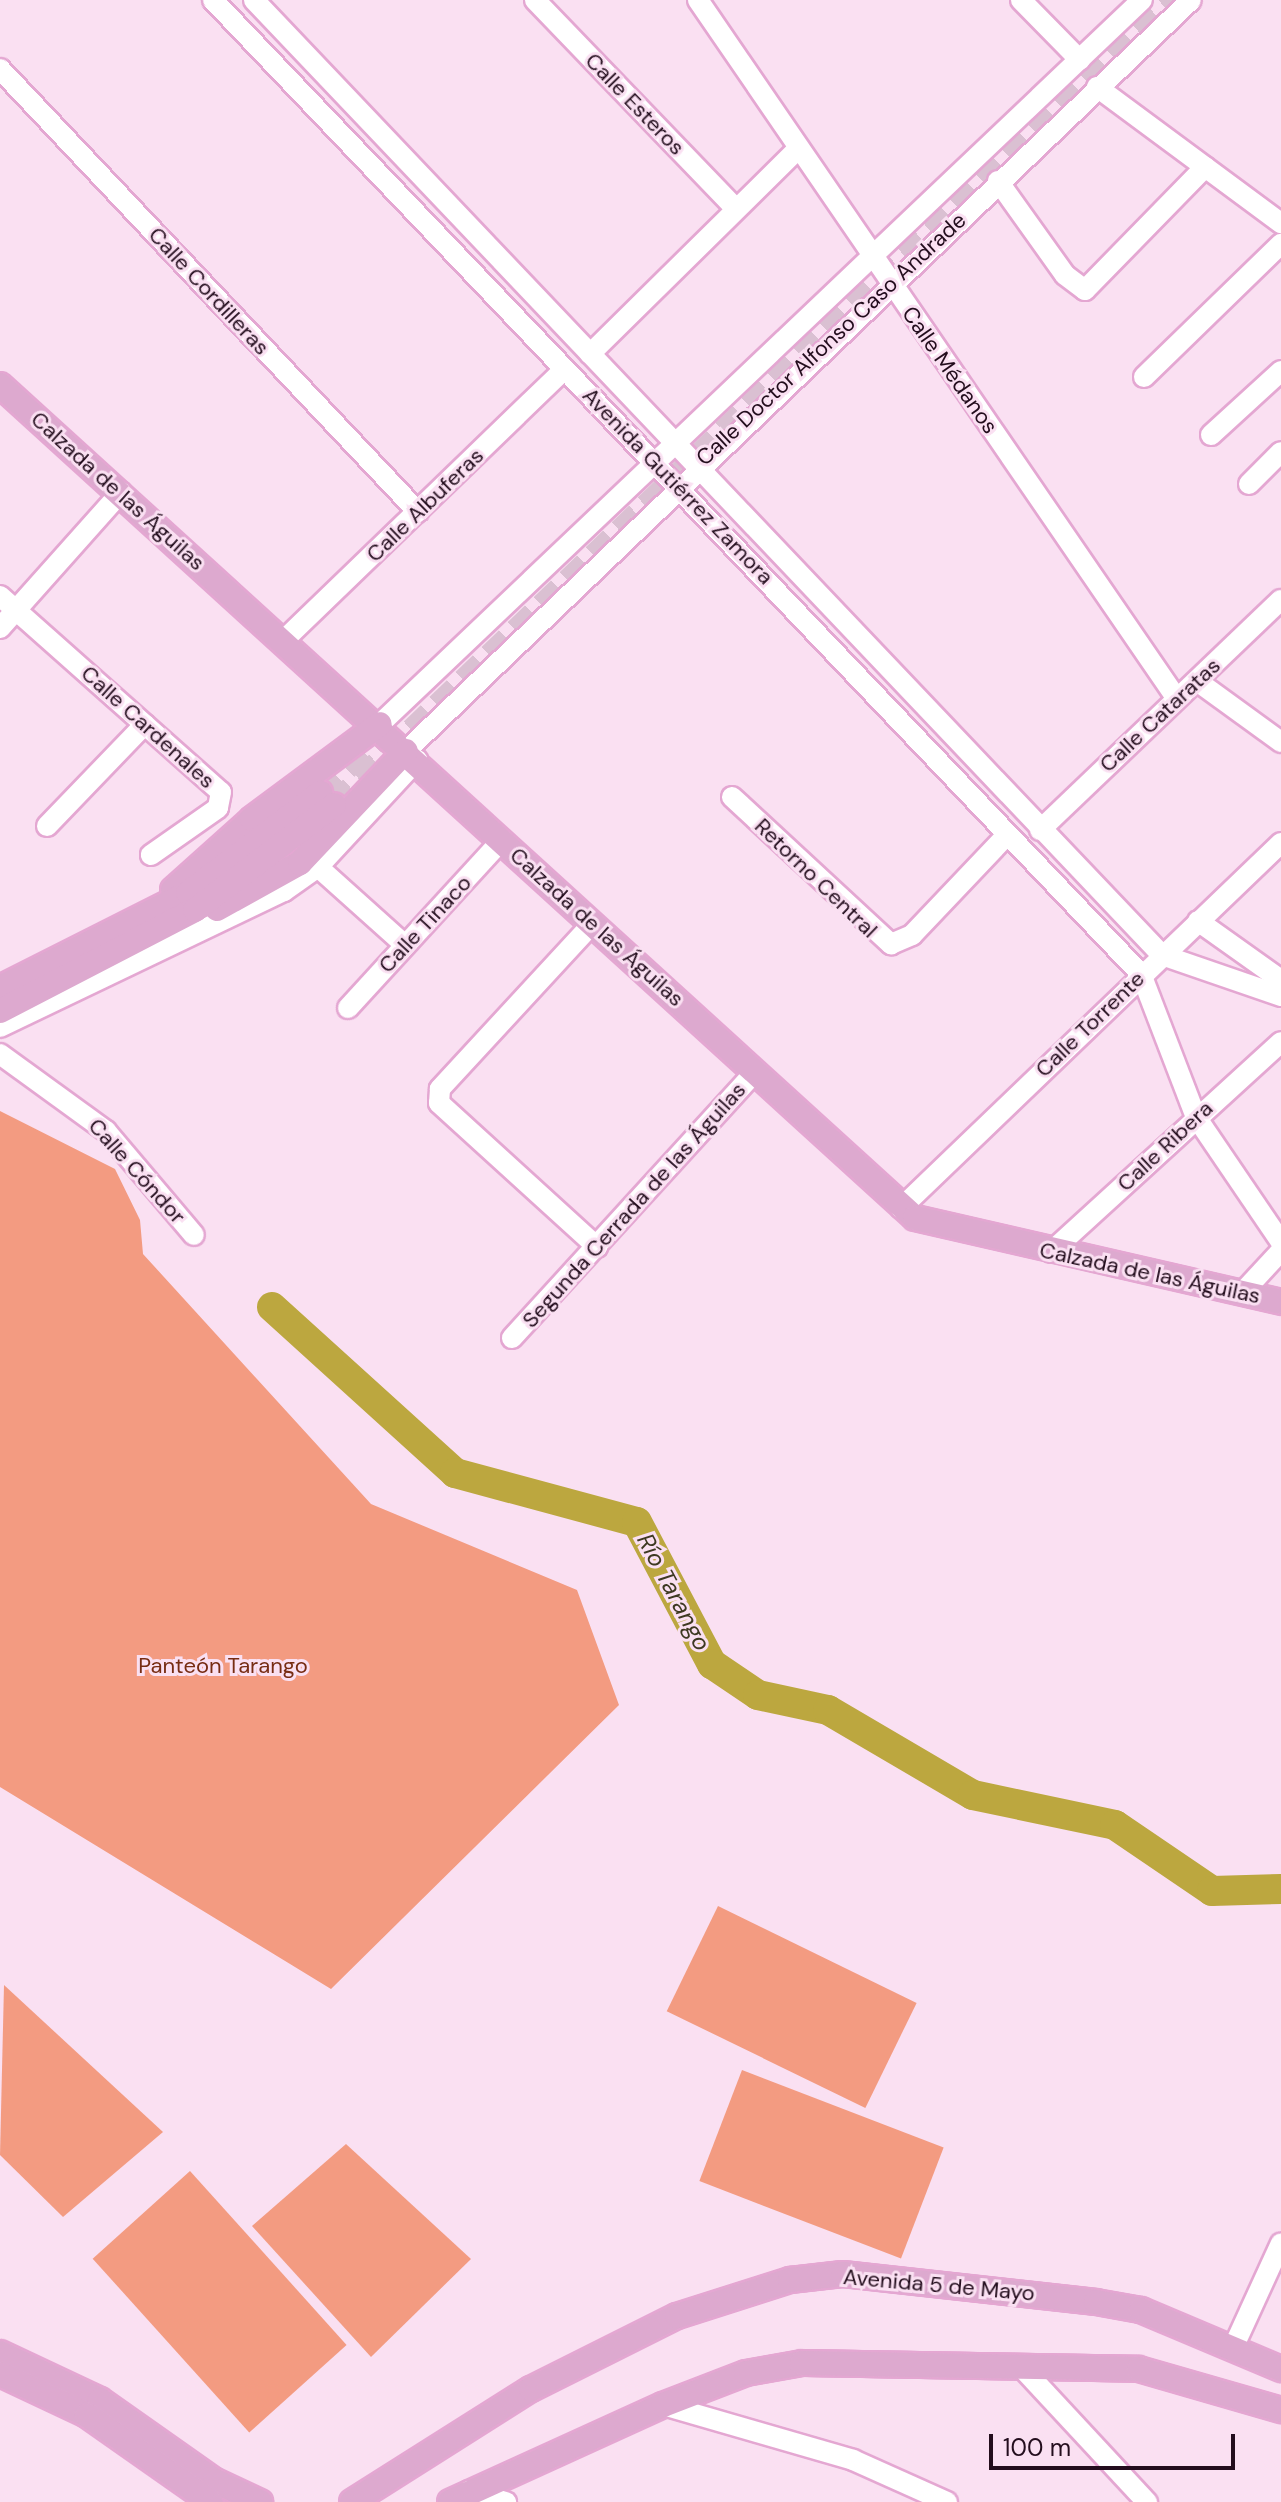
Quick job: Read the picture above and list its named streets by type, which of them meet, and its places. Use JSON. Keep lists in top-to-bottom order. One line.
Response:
{"streets":{"main road":["Calzada de las Águilas","Avenida 5 de Mayo"],"street":["Calle Esteros","Calle Cordilleras","Calle Doctor Alfonso Caso Andrade","Calle Médanos","Avenida Gutiérrez Zamora","Calle Albuferas","Calle Cataratas","Calle Cardenales","Retorno Central","Calle Tinaco","Calle Torrente","Calle Ribera","Calle Cóndor","Segunda Cerrada de las Águilas"]},"crossings":[["Calle Cordilleras","Calle Albuferas"],["Calle Doctor Alfonso Caso Andrade","Calle Médanos"],["Calle Doctor Alfonso Caso Andrade","Avenida Gutiérrez Zamora"],["Calle Doctor Alfonso Caso Andrade","Calzada de las Águilas"],["Calle Médanos","Calle Cataratas"],["Avenida Gutiérrez Zamora","Calle Albuferas"],["Avenida Gutiérrez Zamora","Calle Cataratas"],["Avenida Gutiérrez Zamora","Retorno Central"],["Avenida Gutiérrez Zamora","Calle Torrente"],["Calzada de las Águilas","Calle Albuferas"],["Calzada de las Águilas","Calle Tinaco"],["Calzada de las Águilas","Calle Torrente"],["Calzada de las Águilas","Calle Ribera"],["Calzada de las Águilas","Segunda Cerrada de las Águilas"]],"water":["Río Tarango"],"parks":["Panteón Tarango"],"scale_bar":"100 m"}
